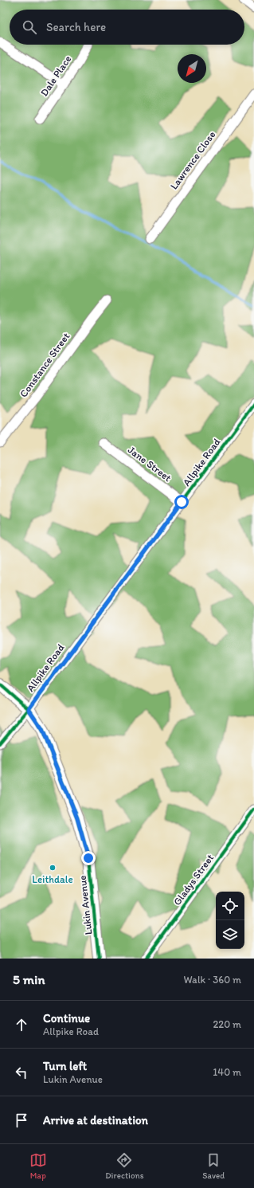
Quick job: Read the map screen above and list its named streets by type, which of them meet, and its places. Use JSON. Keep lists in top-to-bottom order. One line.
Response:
{"streets":{"street":["Dale Place","Lawrence Close","Constance Street","Allpike Road","Jane Street","Gladys Street","Lukin Avenue"]},"crossings":[["Allpike Road","Jane Street"],["Allpike Road","Lukin Avenue"]],"places":["Leithdale"],"north":"bottom left","page":{"search":"Search here","heading":["5 min","Walk · 360 m"],"list":[["Continue","Allpike Road","220 m"],["Turn left","Lukin Avenue","140 m"],"Arrive at destination"],"nav":["Map","Directions","Saved"]}}
